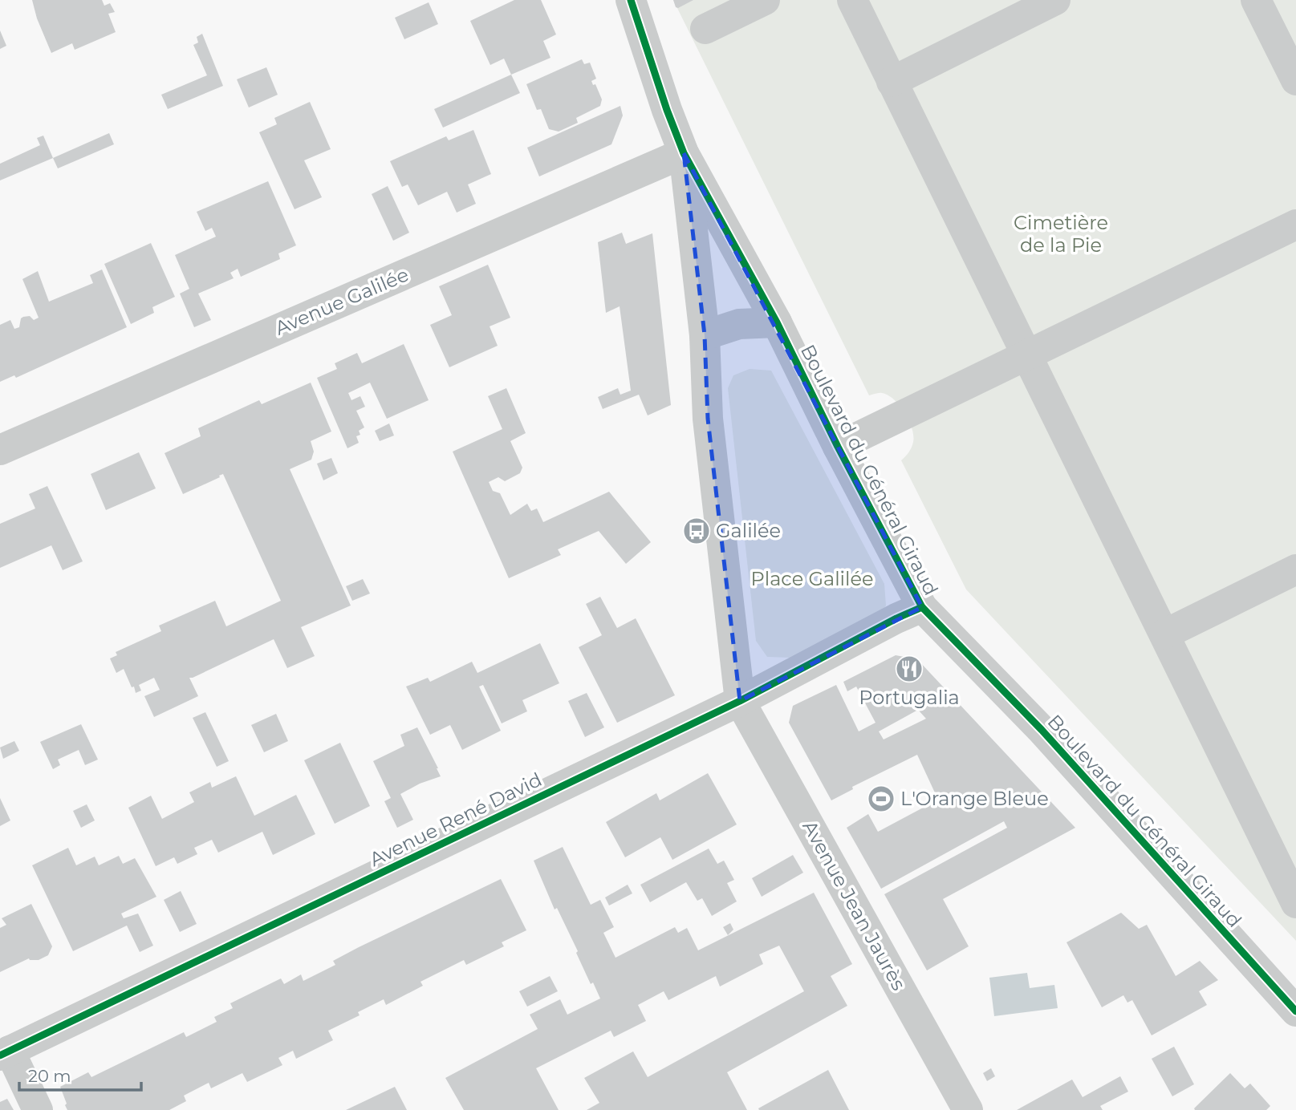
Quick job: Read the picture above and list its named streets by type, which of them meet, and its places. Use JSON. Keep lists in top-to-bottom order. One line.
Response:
{"streets":{"street":["Avenue Galilée","Boulevard du Général Giraud","Avenue René David","Avenue Jean Jaurès"]},"crossings":[["Avenue Galilée","Boulevard du Général Giraud"],["Boulevard du Général Giraud","Avenue René David"],["Avenue René David","Avenue Jean Jaurès"]],"parks":["Cimetière de la Pie","Place Galilée"],"places":{"bus stop":["Galilée"],"restaurant":["Portugalia"],"sports":["L'Orange Bleue"]},"scale_bar":"20 m"}
